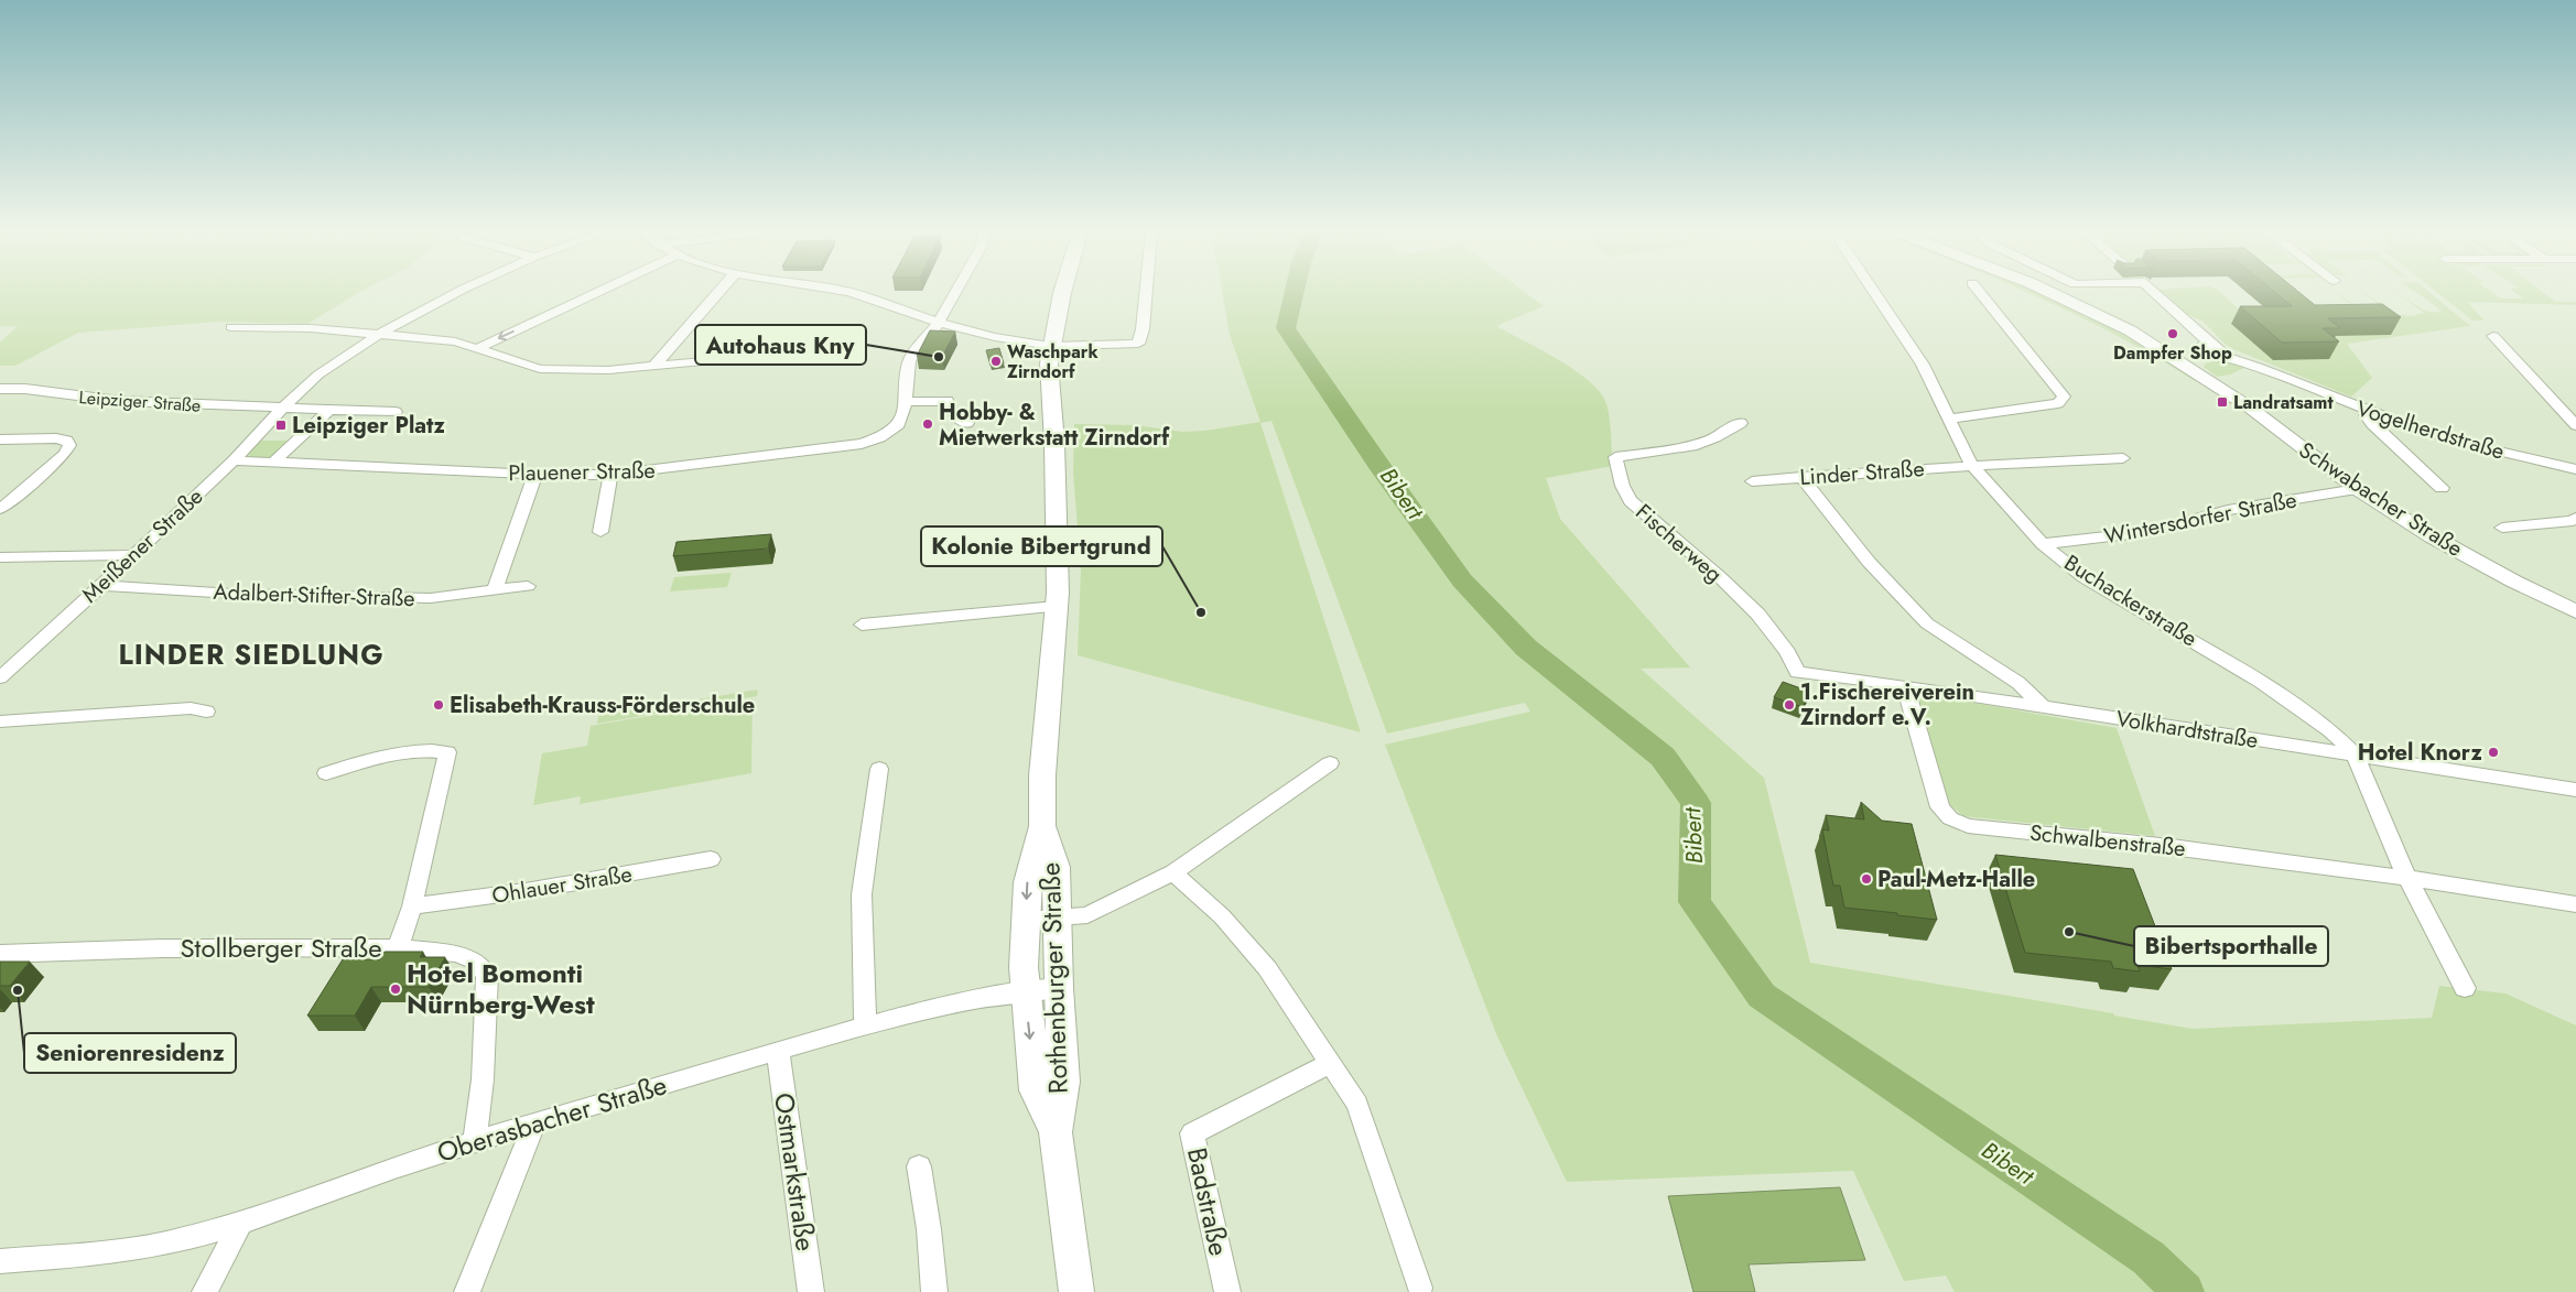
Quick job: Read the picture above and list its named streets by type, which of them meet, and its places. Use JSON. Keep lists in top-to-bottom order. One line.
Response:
{"streets":{"main road":["Rothenburger Straße"],"street":["Leipziger Straße","Vogelherdstraße","Plauener Straße","Linder Straße","Schwabacher Straße","Wintersdorfer Straße","Fischerweg","Meißener Straße","Adalbert-Stifter-Straße","Buchackerstraße","Volkhardtstraße","Schwalbenstraße","Ohlauer Straße","Stollberger Straße","Oberasbacher Straße","Ostmarkstraße","Badstraße"]},"crossings":[["Leipziger Straße","Meißener Straße"],["Plauener Straße","Meißener Straße"],["Linder Straße","Buchackerstraße"],["Schwabacher Straße","Wintersdorfer Straße"],["Wintersdorfer Straße","Buchackerstraße"],["Fischerweg","Volkhardtstraße"],["Meißener Straße","Adalbert-Stifter-Straße"],["Buchackerstraße","Volkhardtstraße"],["Volkhardtstraße","Schwalbenstraße"],["Stollberger Straße","Oberasbacher Straße"],["Rothenburger Straße","Oberasbacher Straße"],["Oberasbacher Straße","Ostmarkstraße"]],"districts":["LINDER SIEDLUNG"],"water":["Bibert"],"places":{"other":["Dampfer Shop","Autohaus Kny","Waschpark Zirndorf","Hobby- & Mietwerkstatt Zirndorf","Kolonie Bibertgrund","Elisabeth-Krauss-Förderschule","1.Fischereiverein Zirndorf e.V.","Hotel Knorz","Paul-Metz-Halle","Bibertsporthalle","Hotel Bomonti Nürnberg-West","Seniorenresidenz"],"transit":["Landratsamt","Leipziger Platz"]}}
